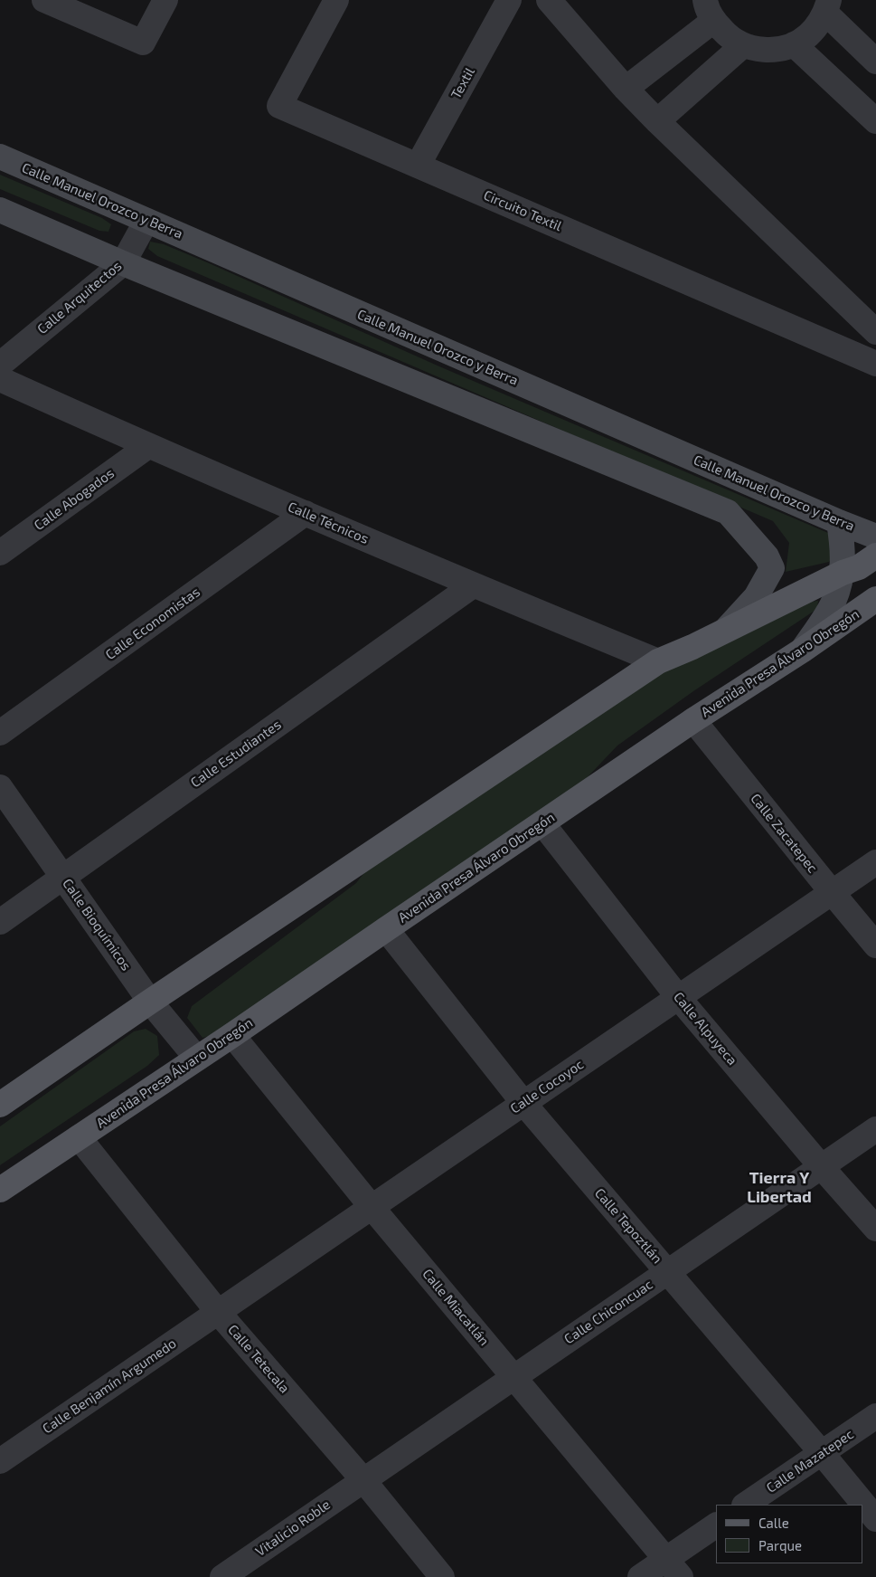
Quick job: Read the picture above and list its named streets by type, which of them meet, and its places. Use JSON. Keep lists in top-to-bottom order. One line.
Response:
{"streets":{"main road":["Avenida Presa Álvaro Obregón"],"street":["Textil","Calle Manuel Orozco y Berra","Circuito Textil","Calle Arquitectos","Calle Abogados","Calle Técnicos","Calle Economistas","Calle Estudiantes","Calle Zacatepec","Calle Bioquímicos","Calle Alpuyeca","Calle Cocoyoc","Calle Tepoztlán","Calle Miacatlán","Calle Chiconcuac","Calle Tetecala","Calle Benjamín Argumedo","Calle Mazatepec","Vitalicio Roble"]},"crossings":[["Textil","Circuito Textil"],["Calle Manuel Orozco y Berra","Calle Arquitectos"],["Calle Abogados","Calle Técnicos"],["Calle Técnicos","Calle Economistas"],["Calle Técnicos","Calle Estudiantes"],["Avenida Presa Álvaro Obregón","Calle Zacatepec"],["Avenida Presa Álvaro Obregón","Calle Bioquímicos"],["Avenida Presa Álvaro Obregón","Calle Alpuyeca"],["Avenida Presa Álvaro Obregón","Calle Tepoztlán"],["Avenida Presa Álvaro Obregón","Calle Miacatlán"],["Avenida Presa Álvaro Obregón","Calle Tetecala"],["Calle Estudiantes","Calle Bioquímicos"],["Calle Zacatepec","Calle Cocoyoc"],["Calle Alpuyeca","Calle Cocoyoc"],["Calle Alpuyeca","Calle Chiconcuac"],["Calle Cocoyoc","Calle Tepoztlán"],["Calle Cocoyoc","Calle Miacatlán"],["Calle Cocoyoc","Calle Tetecala"],["Calle Cocoyoc","Calle Benjamín Argumedo"],["Calle Tepoztlán","Calle Chiconcuac"],["Calle Tepoztlán","Calle Mazatepec"],["Calle Miacatlán","Calle Chiconcuac"],["Calle Chiconcuac","Calle Tetecala"],["Calle Chiconcuac","Vitalicio Roble"],["Calle Tetecala","Calle Benjamín Argumedo"],["Calle Tetecala","Vitalicio Roble"]],"districts":["Tierra Y Libertad"],"legend":["Calle","Parque"]}
